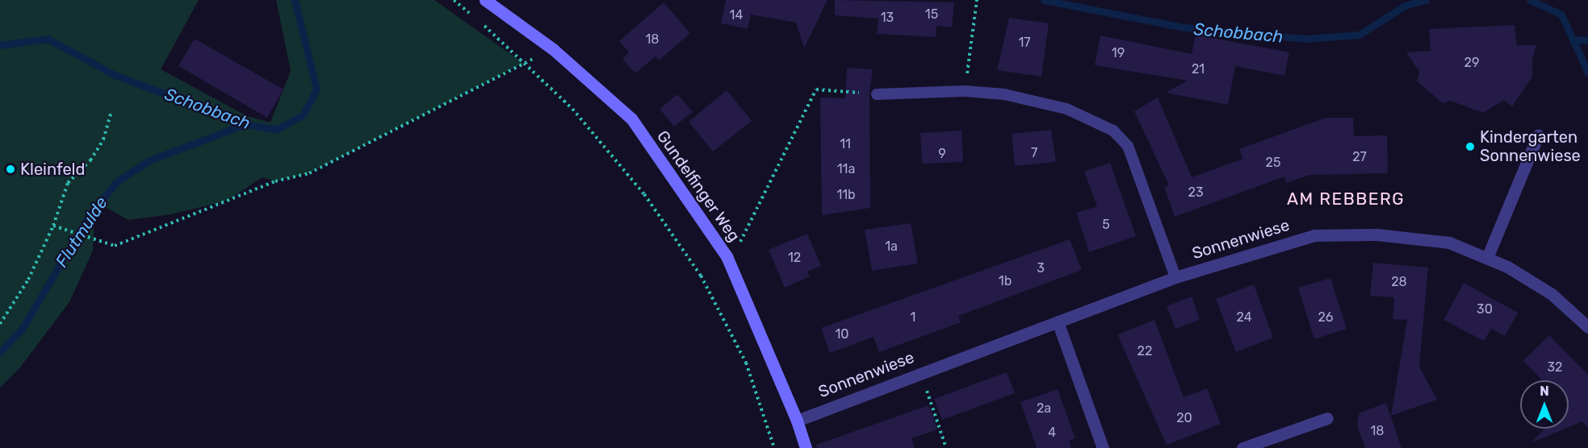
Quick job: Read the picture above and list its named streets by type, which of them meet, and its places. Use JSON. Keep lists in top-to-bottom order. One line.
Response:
{"streets":{"street":["Gundelfinger Weg","Sonnenwiese"]},"crossings":[["Gundelfinger Weg","Sonnenwiese"]],"districts":["AM REBBERG"],"water":["Schobbach","Flutmulde"],"places":["Kindergarten Sonnenwiese","Kleinfeld"],"house_numbers":["15","14","13","18","17","19","29","21","11","7","9","27","25","11a","23","11b","5","1a","12","3","1b","28","30","1","24","26","10","22","32","2a","20","18","4"],"north":"top"}
